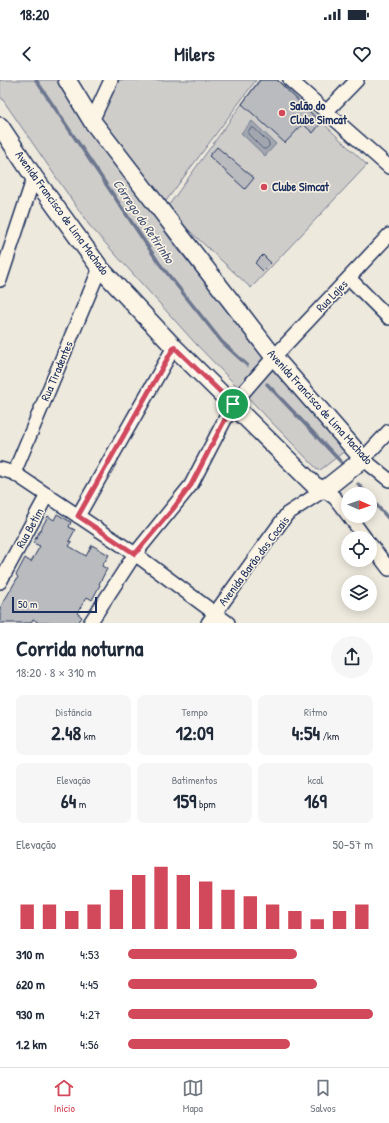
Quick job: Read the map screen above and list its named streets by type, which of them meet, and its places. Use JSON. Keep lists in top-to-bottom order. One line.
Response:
{"streets":{"main road":["Avenida Francisco de Lima Machado"],"street":["Rua Lajes","Rua Tiradentes","Rua Betim","Avenida Barão dos Cocais"]},"crossings":[["Avenida Francisco de Lima Machado","Rua Lajes"],["Avenida Francisco de Lima Machado","Rua Tiradentes"],["Avenida Francisco de Lima Machado","Avenida Barão dos Cocais"]],"water":["Córrego do Retirinho"],"places":["Salão do Clube Simcat","Clube Simcat"],"scale_bar":"50 m","north":"right","page":{"status":"18:20","header":"Milers","scale":"50 m","heading":["Corrida noturna","18:20 · 8 × 310 m"],"stats":[["Distância","2.48 km"],["Tempo","12:09"],["Ritmo","4:54 /km"],["Elevação","64 m"],["Batimentos","159 bpm"],["kcal","169"]],"chart":["Elevação","50–57 m"],"list":[{"name":"310 m","note":"4:53"},{"name":"620 m","note":"4:45"},{"name":"930 m","note":"4:27"},{"name":"1.2 km","note":"4:56"}],"tabs":["Início","Mapa","Salvos"]}}
